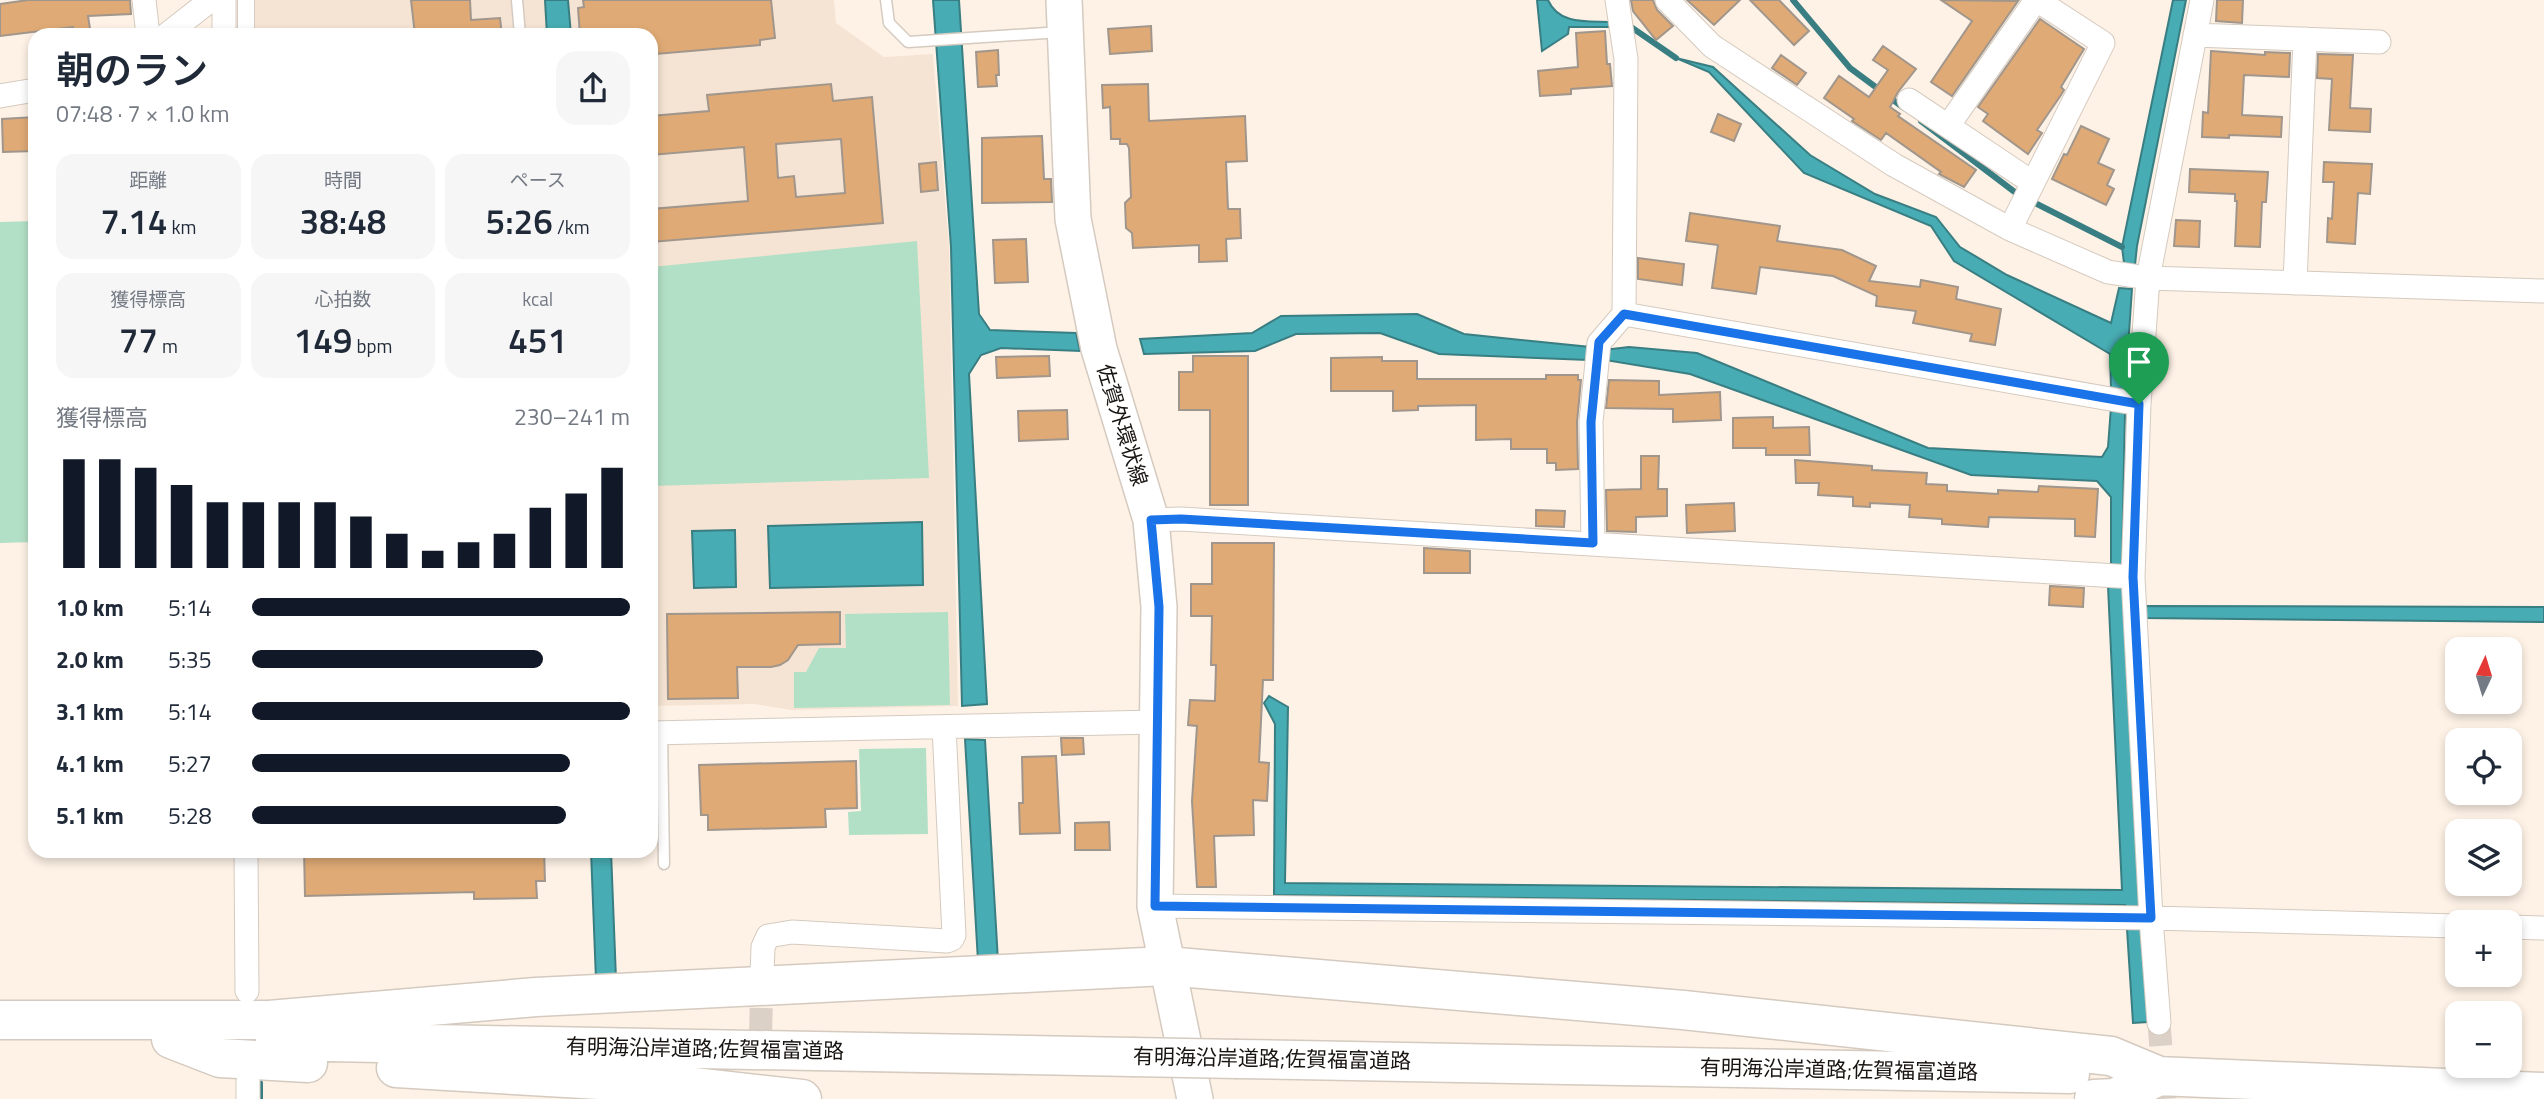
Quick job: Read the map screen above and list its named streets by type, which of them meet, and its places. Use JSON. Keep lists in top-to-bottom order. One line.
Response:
{"streets":{"highway":["有明海沿岸道路;佐賀福富道路"],"main road":["佐賀外環状線"]},"north":"top","page":{"heading":["朝のラン","07:48 · 7 × 1.0 km"],"stats":[["距離","7.14 km"],["時間","38:48"],["ペース","5:26 /km"],["獲得標高","77 m"],["心拍数","149 bpm"],["kcal","451"]],"chart":["獲得標高","230–241 m"],"list":[{"name":"1.0 km","note":"5:14"},{"name":"2.0 km","note":"5:35"},{"name":"3.1 km","note":"5:14"},{"name":"4.1 km","note":"5:27"},{"name":"5.1 km","note":"5:28"}],"map_buttons":["+","−"]}}
